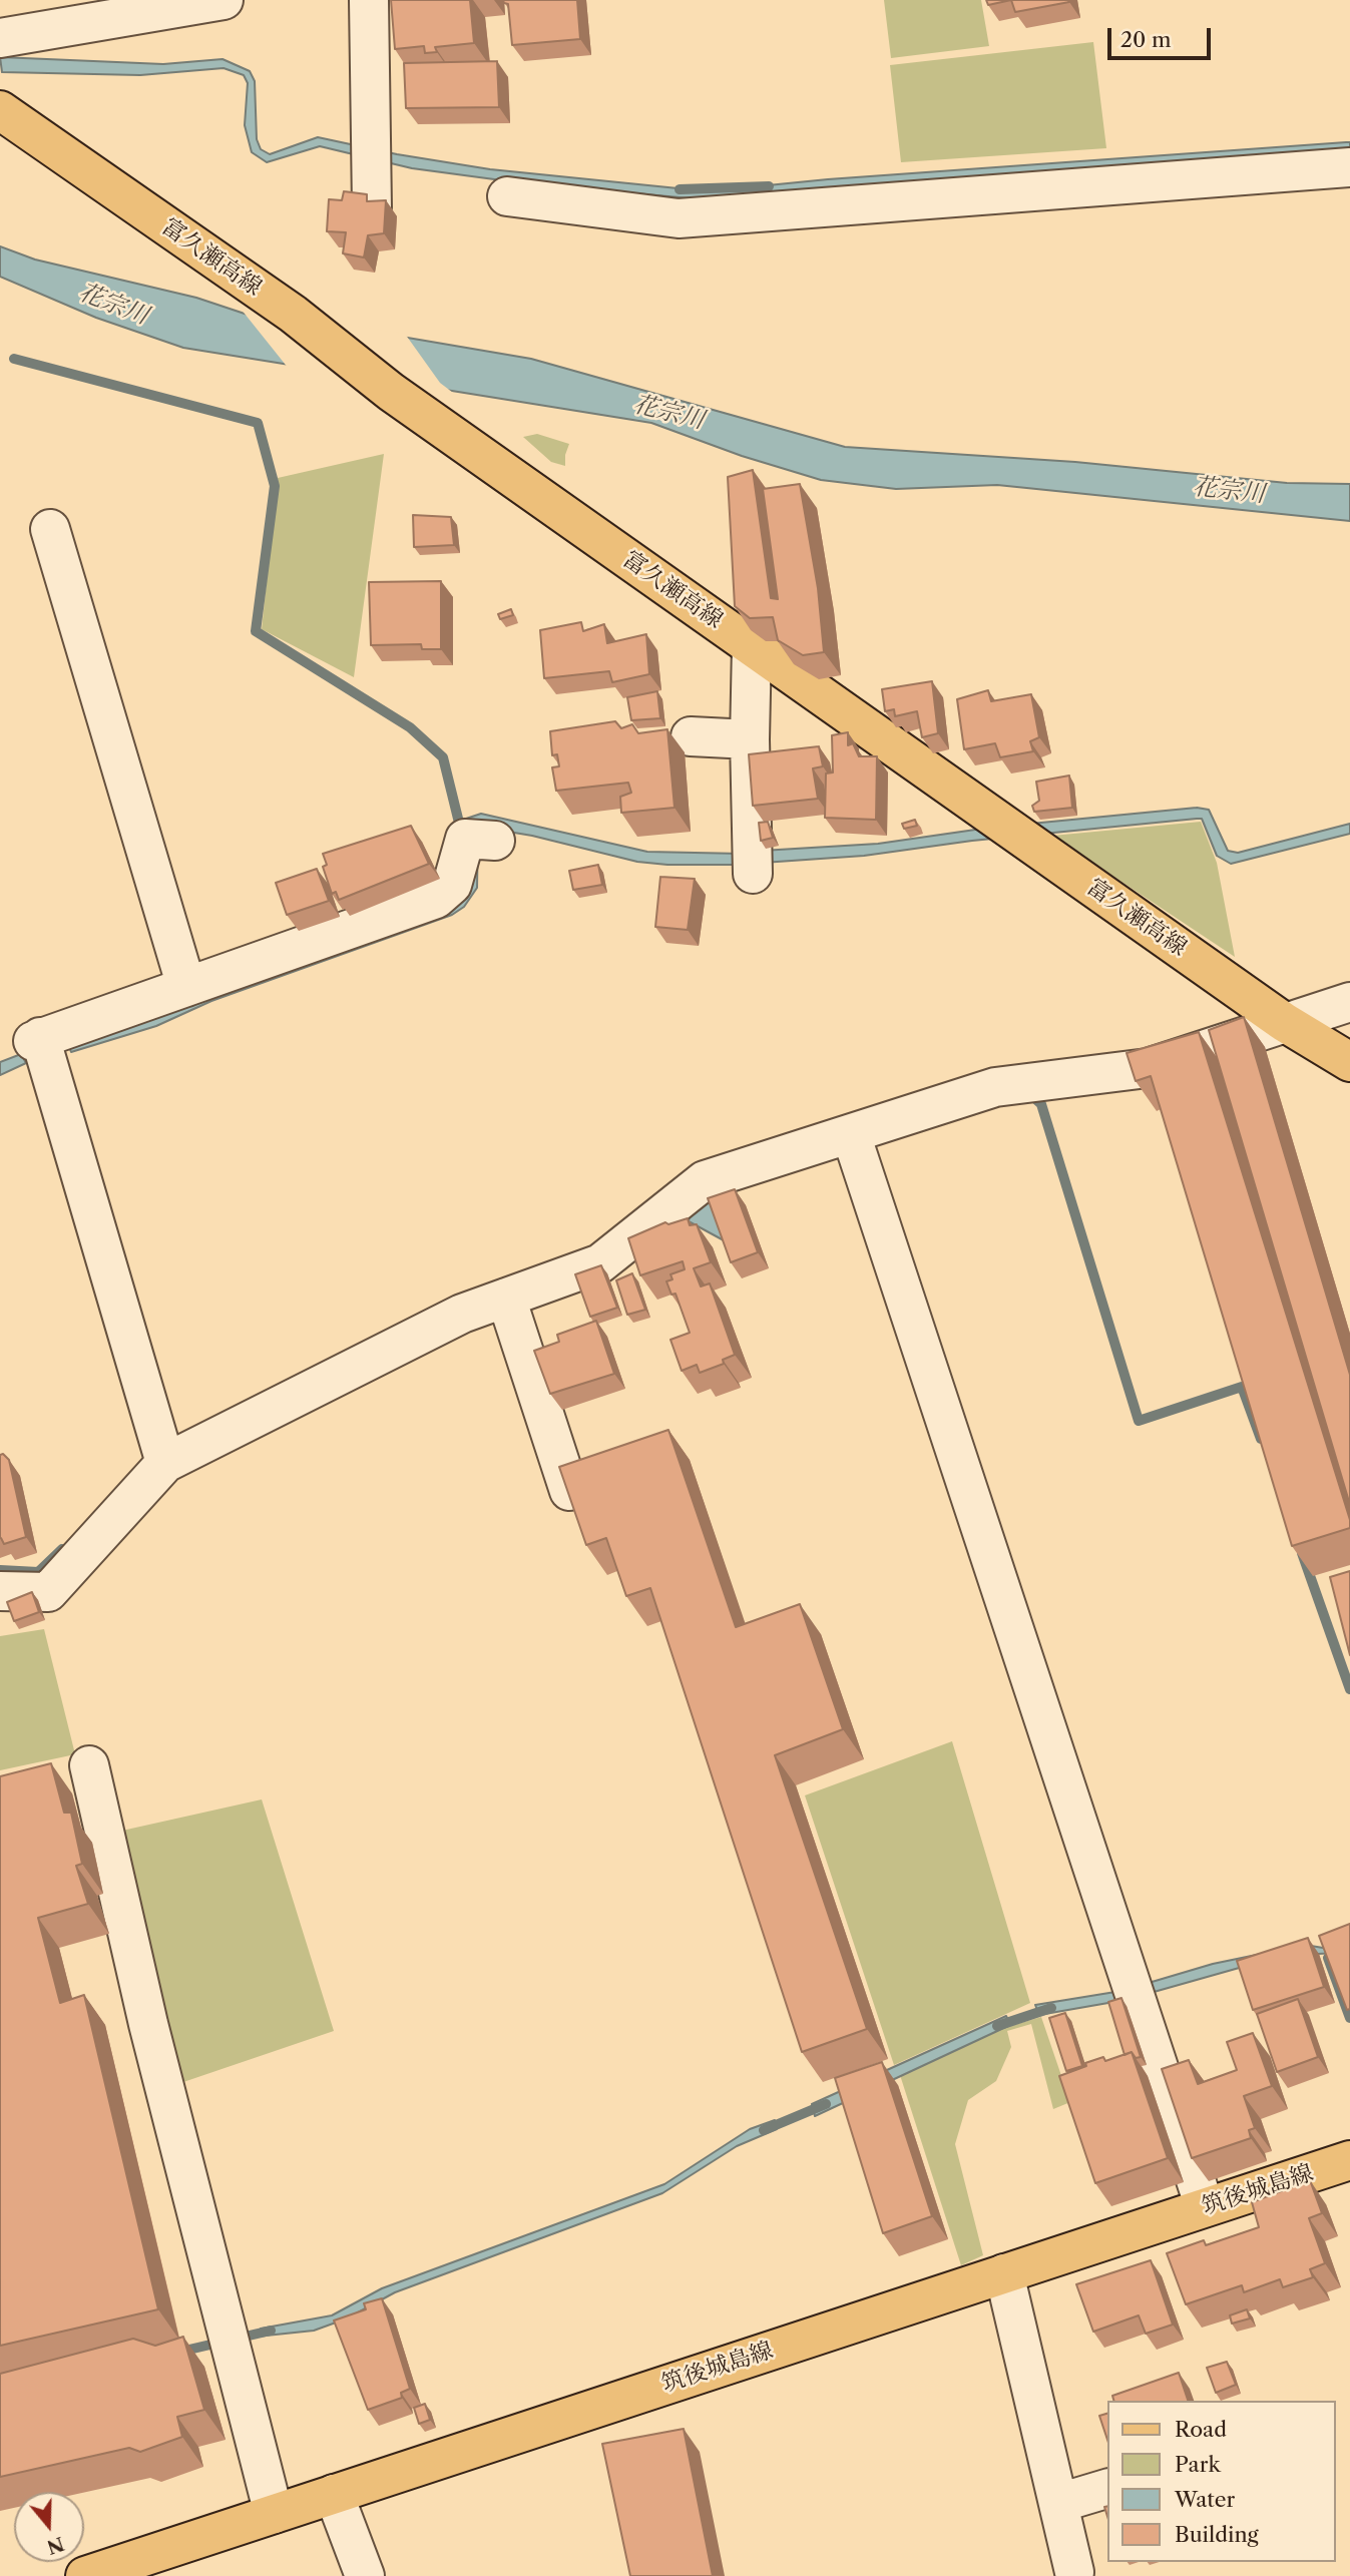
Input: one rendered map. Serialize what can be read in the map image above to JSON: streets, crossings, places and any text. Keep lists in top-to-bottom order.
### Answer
{
  "streets": {
    "main road": ["富久瀬高線", "筑後城島線"]
  },
  "water": ["花宗川"],
  "legend": [
    "Road",
    "Park",
    "Water",
    "Building"
  ],
  "scale_bar": "20 m",
  "north": "bottom"
}
